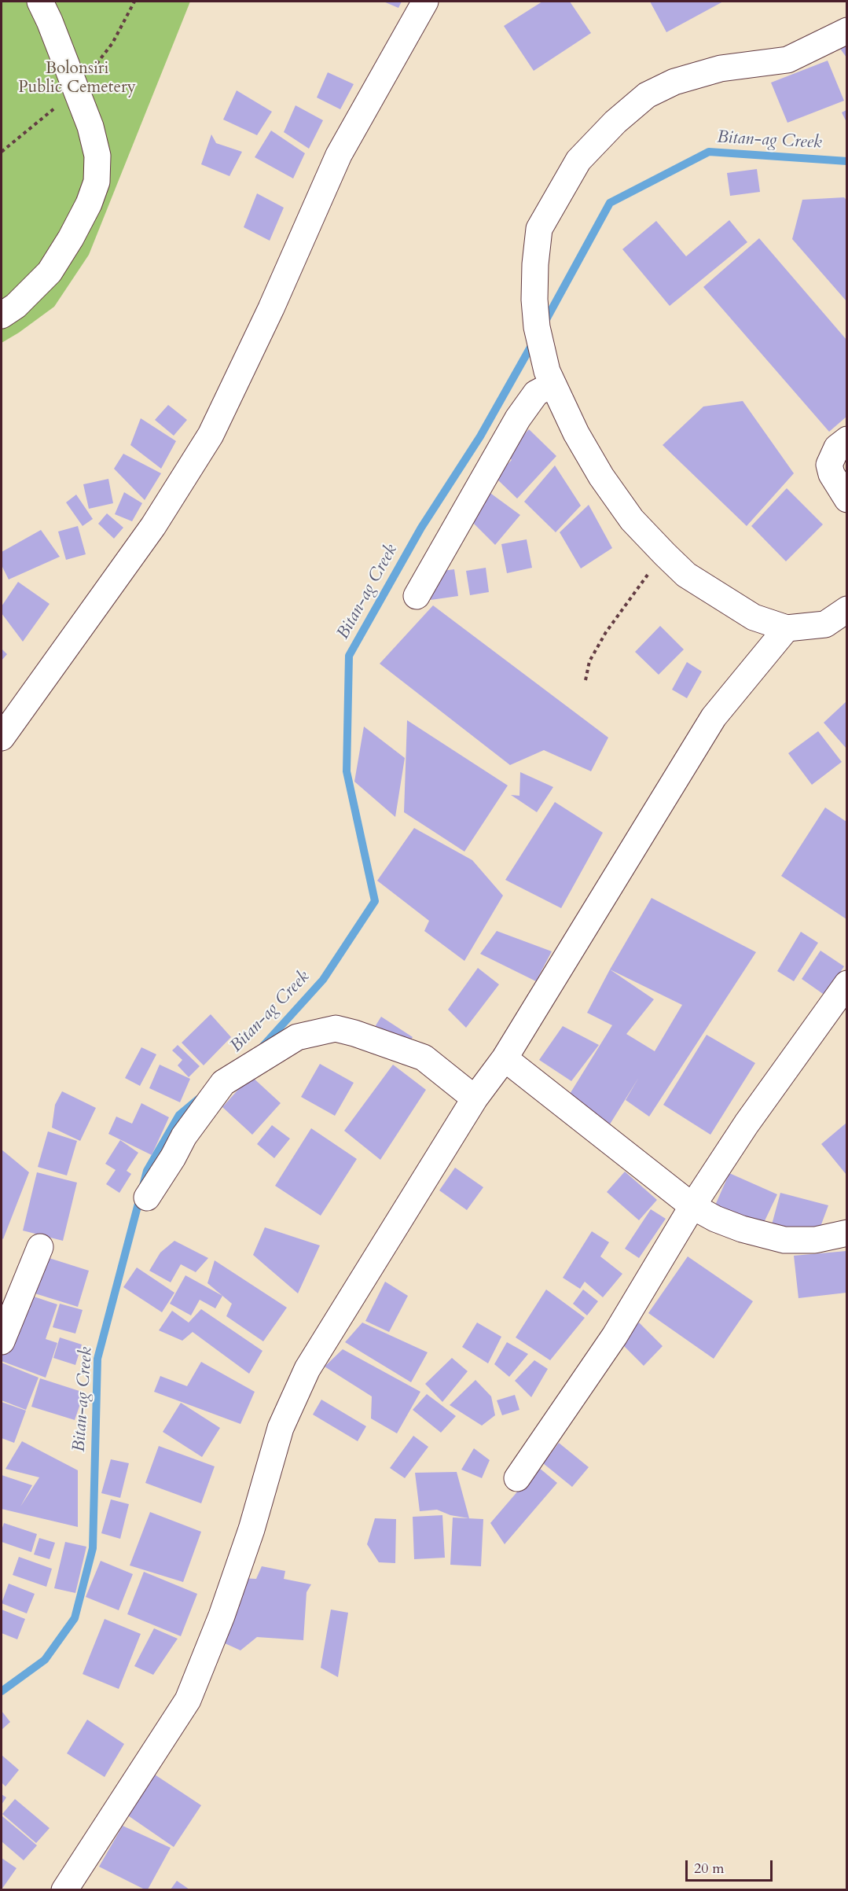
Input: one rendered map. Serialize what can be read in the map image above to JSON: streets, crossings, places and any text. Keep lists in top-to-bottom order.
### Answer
{
  "water": ["Bitan-ag Creek"],
  "parks": ["Bolonsiri Public Cemetery"],
  "scale_bar": "20 m"
}
